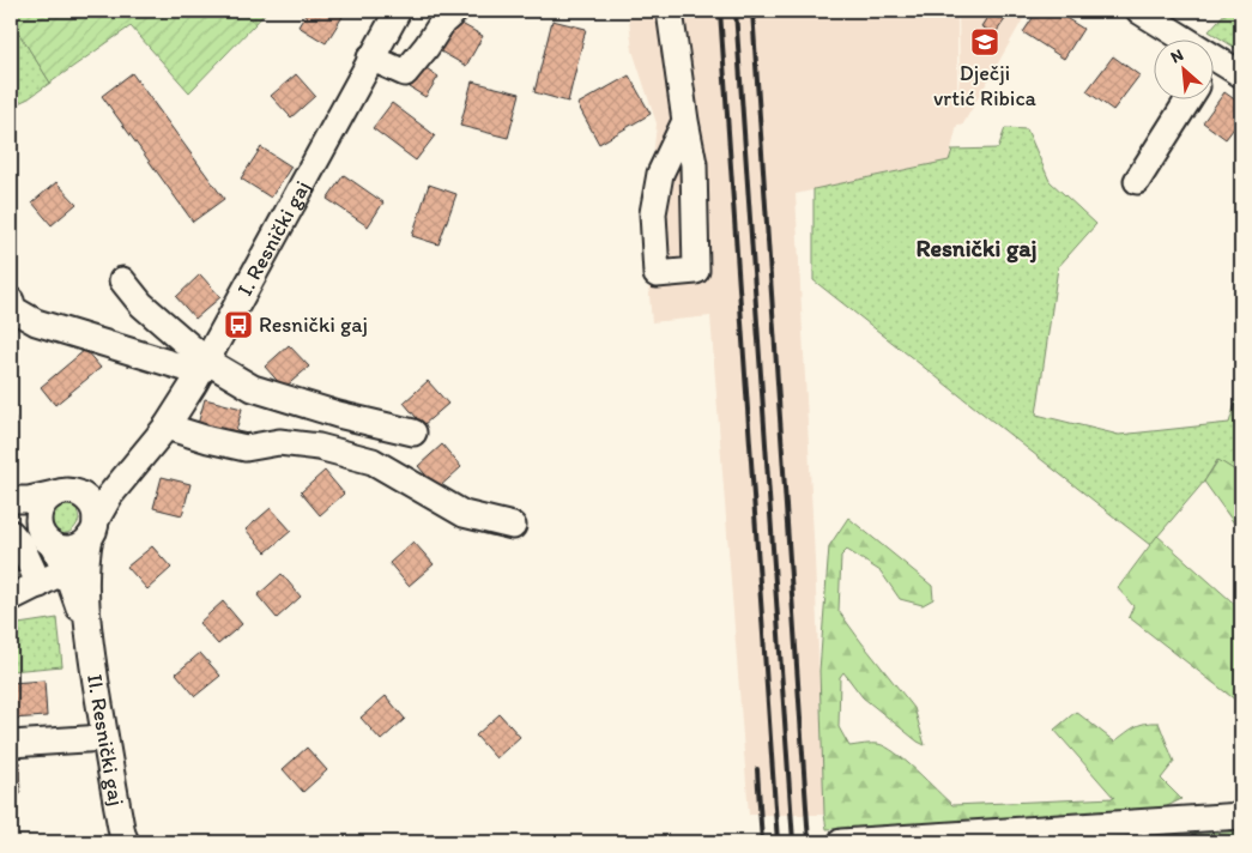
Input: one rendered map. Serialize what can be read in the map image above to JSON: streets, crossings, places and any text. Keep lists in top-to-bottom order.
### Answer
{
  "streets": {
    "street": ["I. Resnički gaj", "II. Resnički gaj"]
  },
  "crossings": [
    ["I. Resnički gaj", "II. Resnički gaj"]
  ],
  "districts": ["Resnički gaj"],
  "places": {
    "school or university": ["Dječji vrtić Ribica"],
    "bus stop": ["Resnički gaj"]
  },
  "north": "top left"
}
